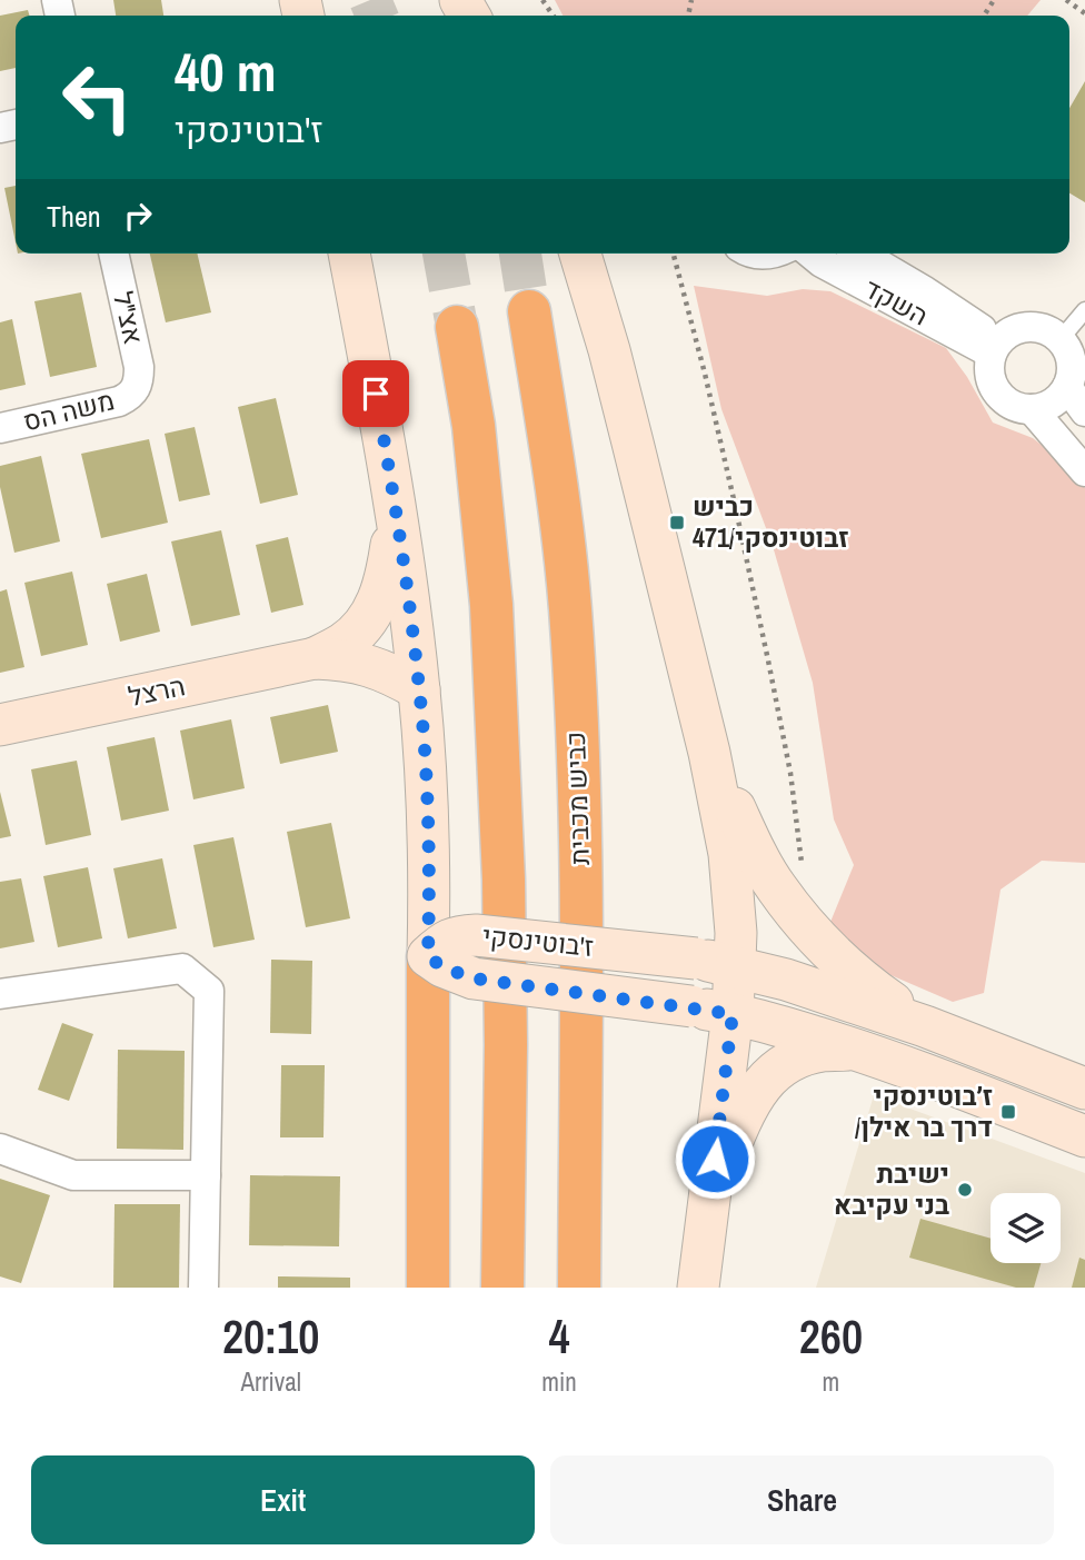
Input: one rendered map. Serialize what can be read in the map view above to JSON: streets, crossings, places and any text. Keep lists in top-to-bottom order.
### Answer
{
  "streets": {
    "highway": ["כביש מכבית"],
    "main road": ["הרצל", "ז'בוטינסקי"],
    "street": ["השקד", "אצ\"ל", "משה הס"]
  },
  "crossings": [
    ["אצ\"ל", "משה הס"]
  ],
  "places": {
    "transit": ["כביש 471/זבוטינסקי", "ז׳בוטינסקי /דרך בר אילן"],
    "other": ["ישיבת בני עקיבא"]
  },
  "page": {
    "turn": ["40 m", "ז'בוטינסקי"],
    "then": "Then",
    "eta": [
      "20:10",
      "Arrival",
      "4",
      "min",
      "260",
      "m"
    ],
    "buttons": ["Exit", "Share"]
  }
}
